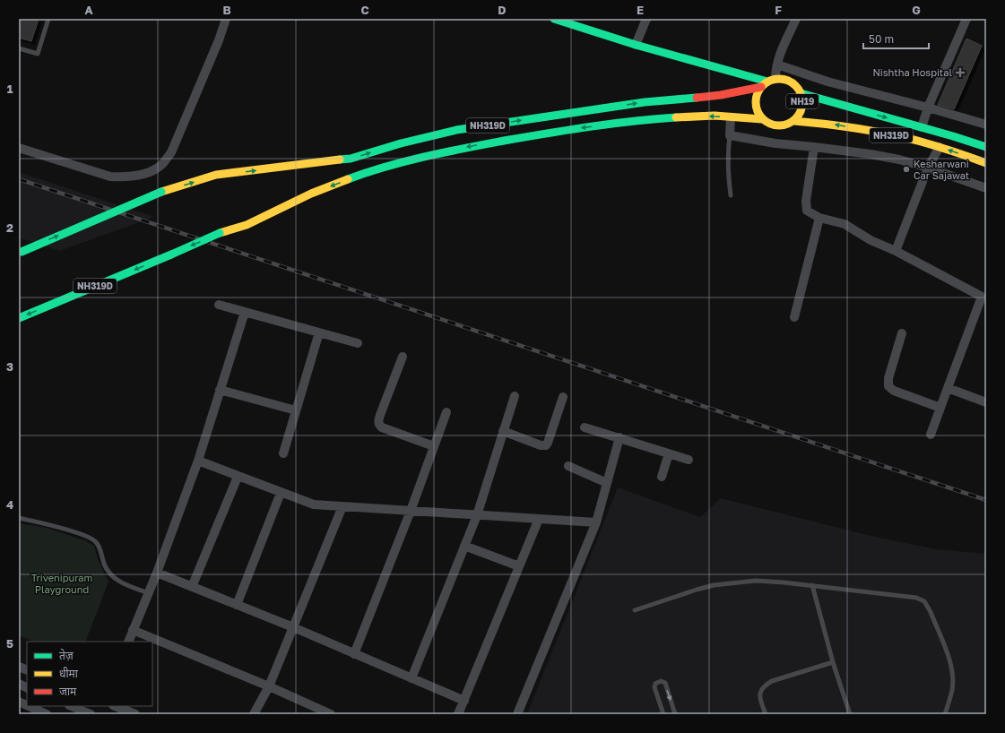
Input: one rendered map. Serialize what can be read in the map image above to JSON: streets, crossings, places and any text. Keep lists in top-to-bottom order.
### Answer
{
  "streets": {
    "main road": ["NH19", "NH319D"]
  },
  "crossings": [
    ["NH19", "NH319D"]
  ],
  "parks": ["Trivenipuram Playground"],
  "places": {
    "health": ["Nishtha Hospital"],
    "other": ["Kesharwani Car Sajawat"]
  },
  "legend": ["तेज़", "धीमा", "जाम"],
  "scale_bar": "50 m",
  "grid": {
    "columns": [
      "A",
      "B",
      "C",
      "D",
      "E",
      "F",
      "G"
    ],
    "rows": [
      "1",
      "2",
      "3",
      "4",
      "5"
    ]
  }
}
